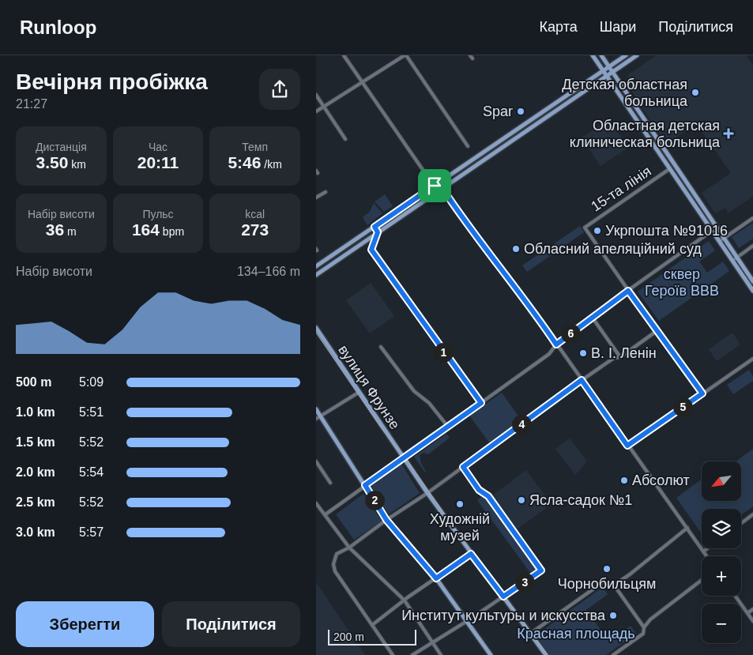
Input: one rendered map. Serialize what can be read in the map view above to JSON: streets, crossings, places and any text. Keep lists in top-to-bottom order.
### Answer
{
  "streets": {
    "main road": ["вулиця Фрунзе"],
    "street": ["15-та лінія"]
  },
  "parks": ["сквер Героїв ВВВ", "Красная площадь"],
  "places": {
    "other": [
      "Детская областная больница",
      "Spar",
      "Укрпошта №91016",
      "Обласний апеляційний суд",
      "В. І. Ленін",
      "Абсолют",
      "Ясла-садок №1",
      "Художній музей",
      "Чорнобильцям",
      "Институт культуры и искусства"
    ],
    "health": ["Областная детская клиническая больница"]
  },
  "scale_bar": "200 m",
  "north": "bottom left",
  "page": {
    "header": "Runloop",
    "nav": ["Карта", "Шари", "Поділитися"],
    "heading": ["Вечірня пробіжка", "21:27"],
    "stats": [
      ["Дистанція", "3.50 km"],
      ["Час", "20:11"],
      ["Темп", "5:46 /km"],
      ["Набір висоти", "36 m"],
      ["Пульс", "164 bpm"],
      ["kcal", "273"]
    ],
    "chart": ["Набір висоти", "134–166 m"],
    "pins": [
      "6",
      "1",
      "5",
      "4",
      "2",
      "3"
    ],
    "list": [
      {
        "name": "500 m",
        "note": "5:09"
      },
      {
        "name": "1.0 km",
        "note": "5:51"
      },
      {
        "name": "1.5 km",
        "note": "5:52"
      },
      {
        "name": "2.0 km",
        "note": "5:54"
      },
      {
        "name": "2.5 km",
        "note": "5:52"
      },
      {
        "name": "3.0 km",
        "note": "5:57"
      }
    ],
    "map_buttons": ["+", "−"],
    "buttons": ["Зберегти", "Поділитися"],
    "scale": "200 m"
  }
}
